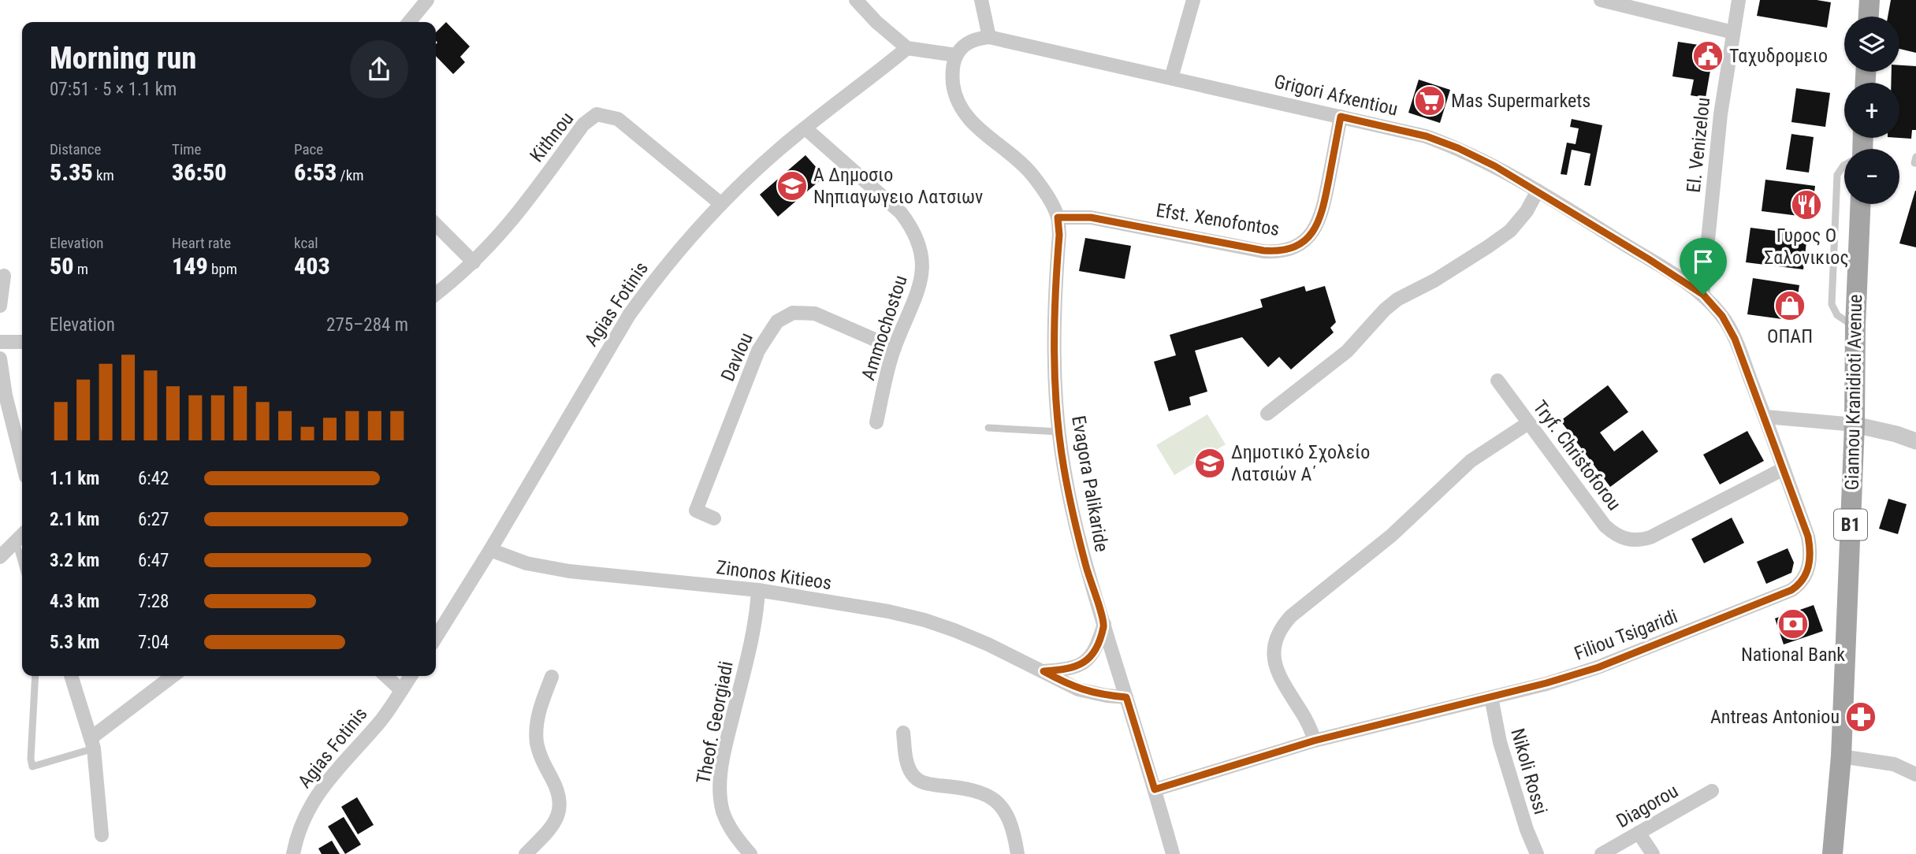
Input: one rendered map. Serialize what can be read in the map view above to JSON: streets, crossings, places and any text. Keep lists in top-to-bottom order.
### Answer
{
  "streets": {
    "main road": ["Giannou Kranidioti Avenue", "B1"],
    "street": [
      "Grigori Afxentiou",
      "Kithnou",
      "El. Venizelou",
      "Efst. Xenofontos",
      "Agias Fotinis",
      "Ammochostou",
      "Davlou",
      "Tryf. Christoforou",
      "Evagora Palikaride",
      "Zinonos Kitieos",
      "Filiou Tsigaridi",
      "Theof. Georgiadi",
      "Nikoli Rossi",
      "Diagorou"
    ]
  },
  "crossings": [
    ["Grigori Afxentiou", "El. Venizelou"],
    ["Grigori Afxentiou", "Efst. Xenofontos"],
    ["Grigori Afxentiou", "Filiou Tsigaridi"],
    ["Kithnou", "Agias Fotinis"],
    ["El. Venizelou", "Filiou Tsigaridi"],
    ["Efst. Xenofontos", "Evagora Palikaride"],
    ["Agias Fotinis", "Ammochostou"],
    ["Agias Fotinis", "Zinonos Kitieos"],
    ["Ammochostou", "Davlou"],
    ["Tryf. Christoforou", "Filiou Tsigaridi"],
    ["Evagora Palikaride", "Zinonos Kitieos"],
    ["Evagora Palikaride", "Filiou Tsigaridi"],
    ["Zinonos Kitieos", "Theof. Georgiadi"],
    ["Filiou Tsigaridi", "Nikoli Rossi"]
  ],
  "places": {
    "public building": ["Ταχυδρομειο"],
    "supermarket": ["Mas Supermarkets"],
    "school or university": ["Α Δημοσιο Νηπιαγωγειο Λατσιων", "Δημοτικό Σχολείο Λατσιών Α΄"],
    "restaurant": ["Γυρος Ο Σαλονικιος"],
    "shop": ["ΟΠΑΠ"],
    "bank": ["National Bank"],
    "pharmacy": ["Antreas Antoniou"]
  },
  "page": {
    "map_buttons": ["+", "−"],
    "heading": ["Morning run", "07:51 · 5 × 1.1 km"],
    "stats": [
      ["Distance", "5.35 km"],
      ["Time", "36:50"],
      ["Pace", "6:53 /km"],
      ["Elevation", "50 m"],
      ["Heart rate", "149 bpm"],
      ["kcal", "403"]
    ],
    "chart": ["Elevation", "275–284 m"],
    "list": [
      {
        "name": "1.1 km",
        "note": "6:42"
      },
      {
        "name": "2.1 km",
        "note": "6:27"
      },
      {
        "name": "3.2 km",
        "note": "6:47"
      },
      {
        "name": "4.3 km",
        "note": "7:28"
      },
      {
        "name": "5.3 km",
        "note": "7:04"
      }
    ]
  }
}
